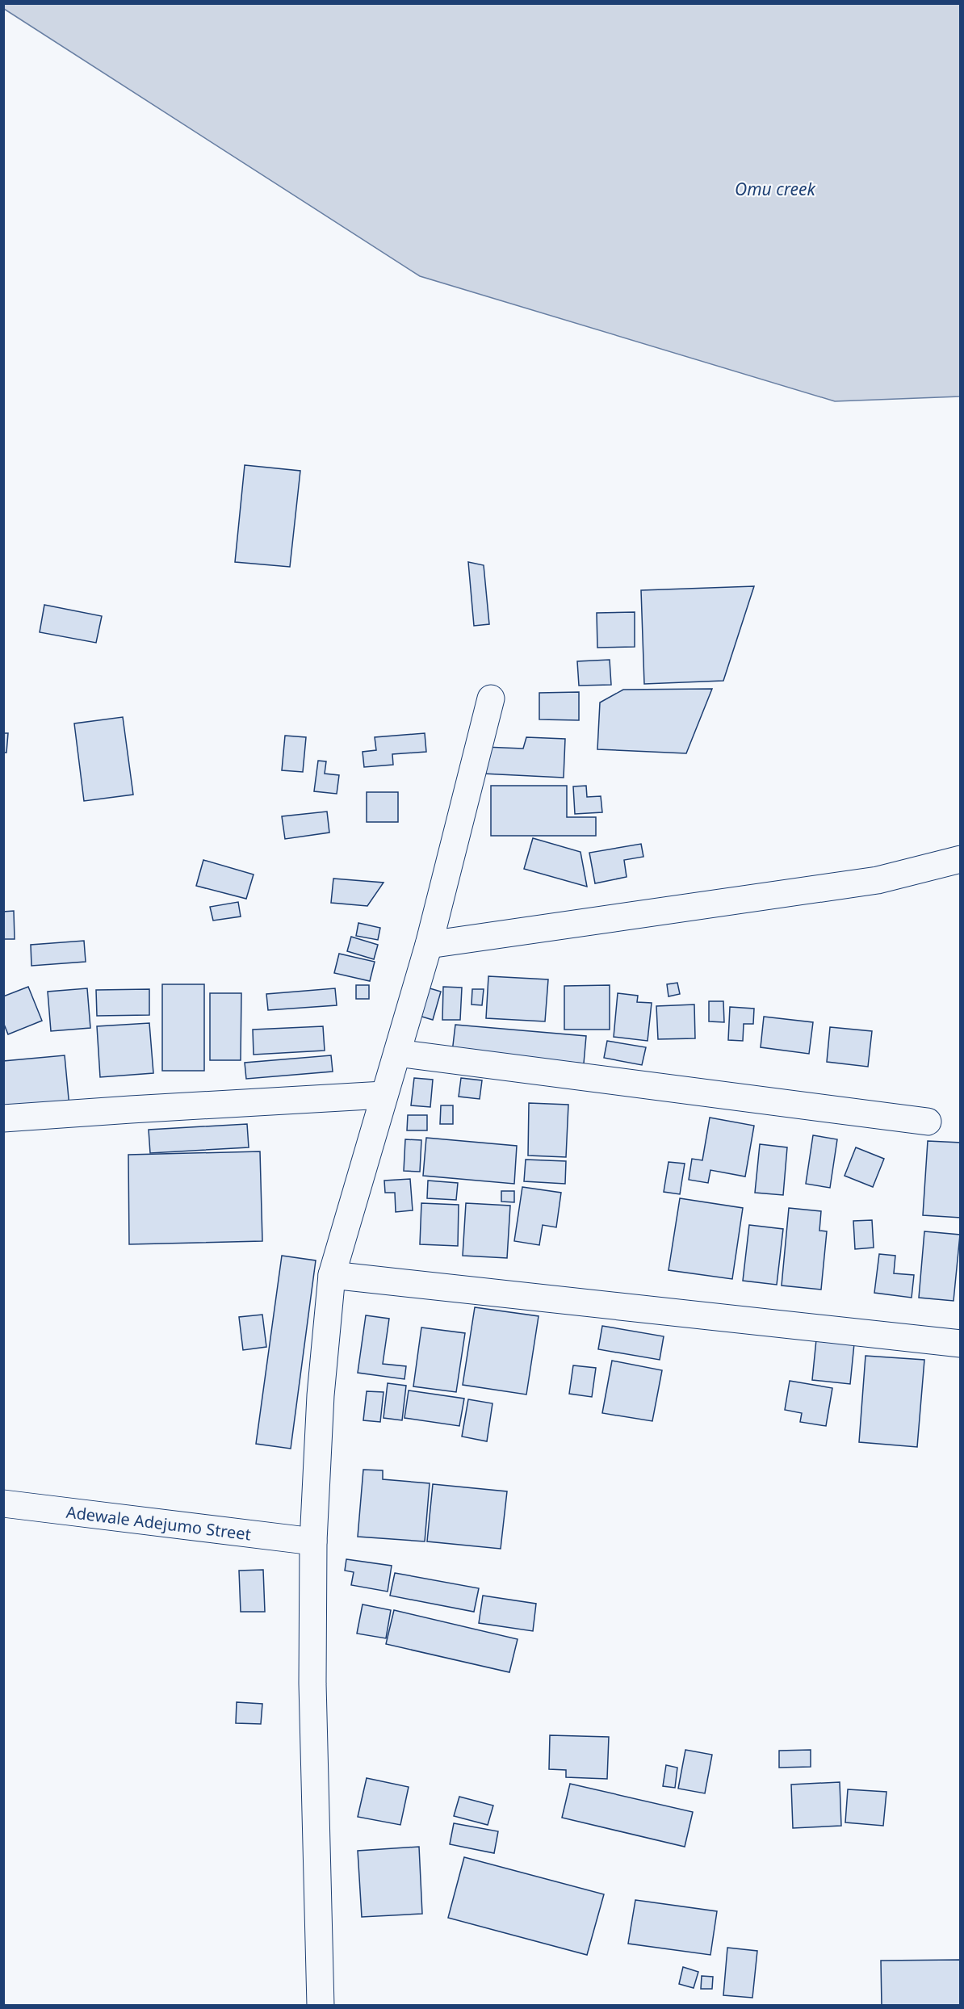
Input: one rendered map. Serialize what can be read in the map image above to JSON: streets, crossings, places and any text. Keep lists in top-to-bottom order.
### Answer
{
  "streets": {
    "street": ["Adewale Adejumo Street"]
  },
  "water": ["Omu creek"]
}
